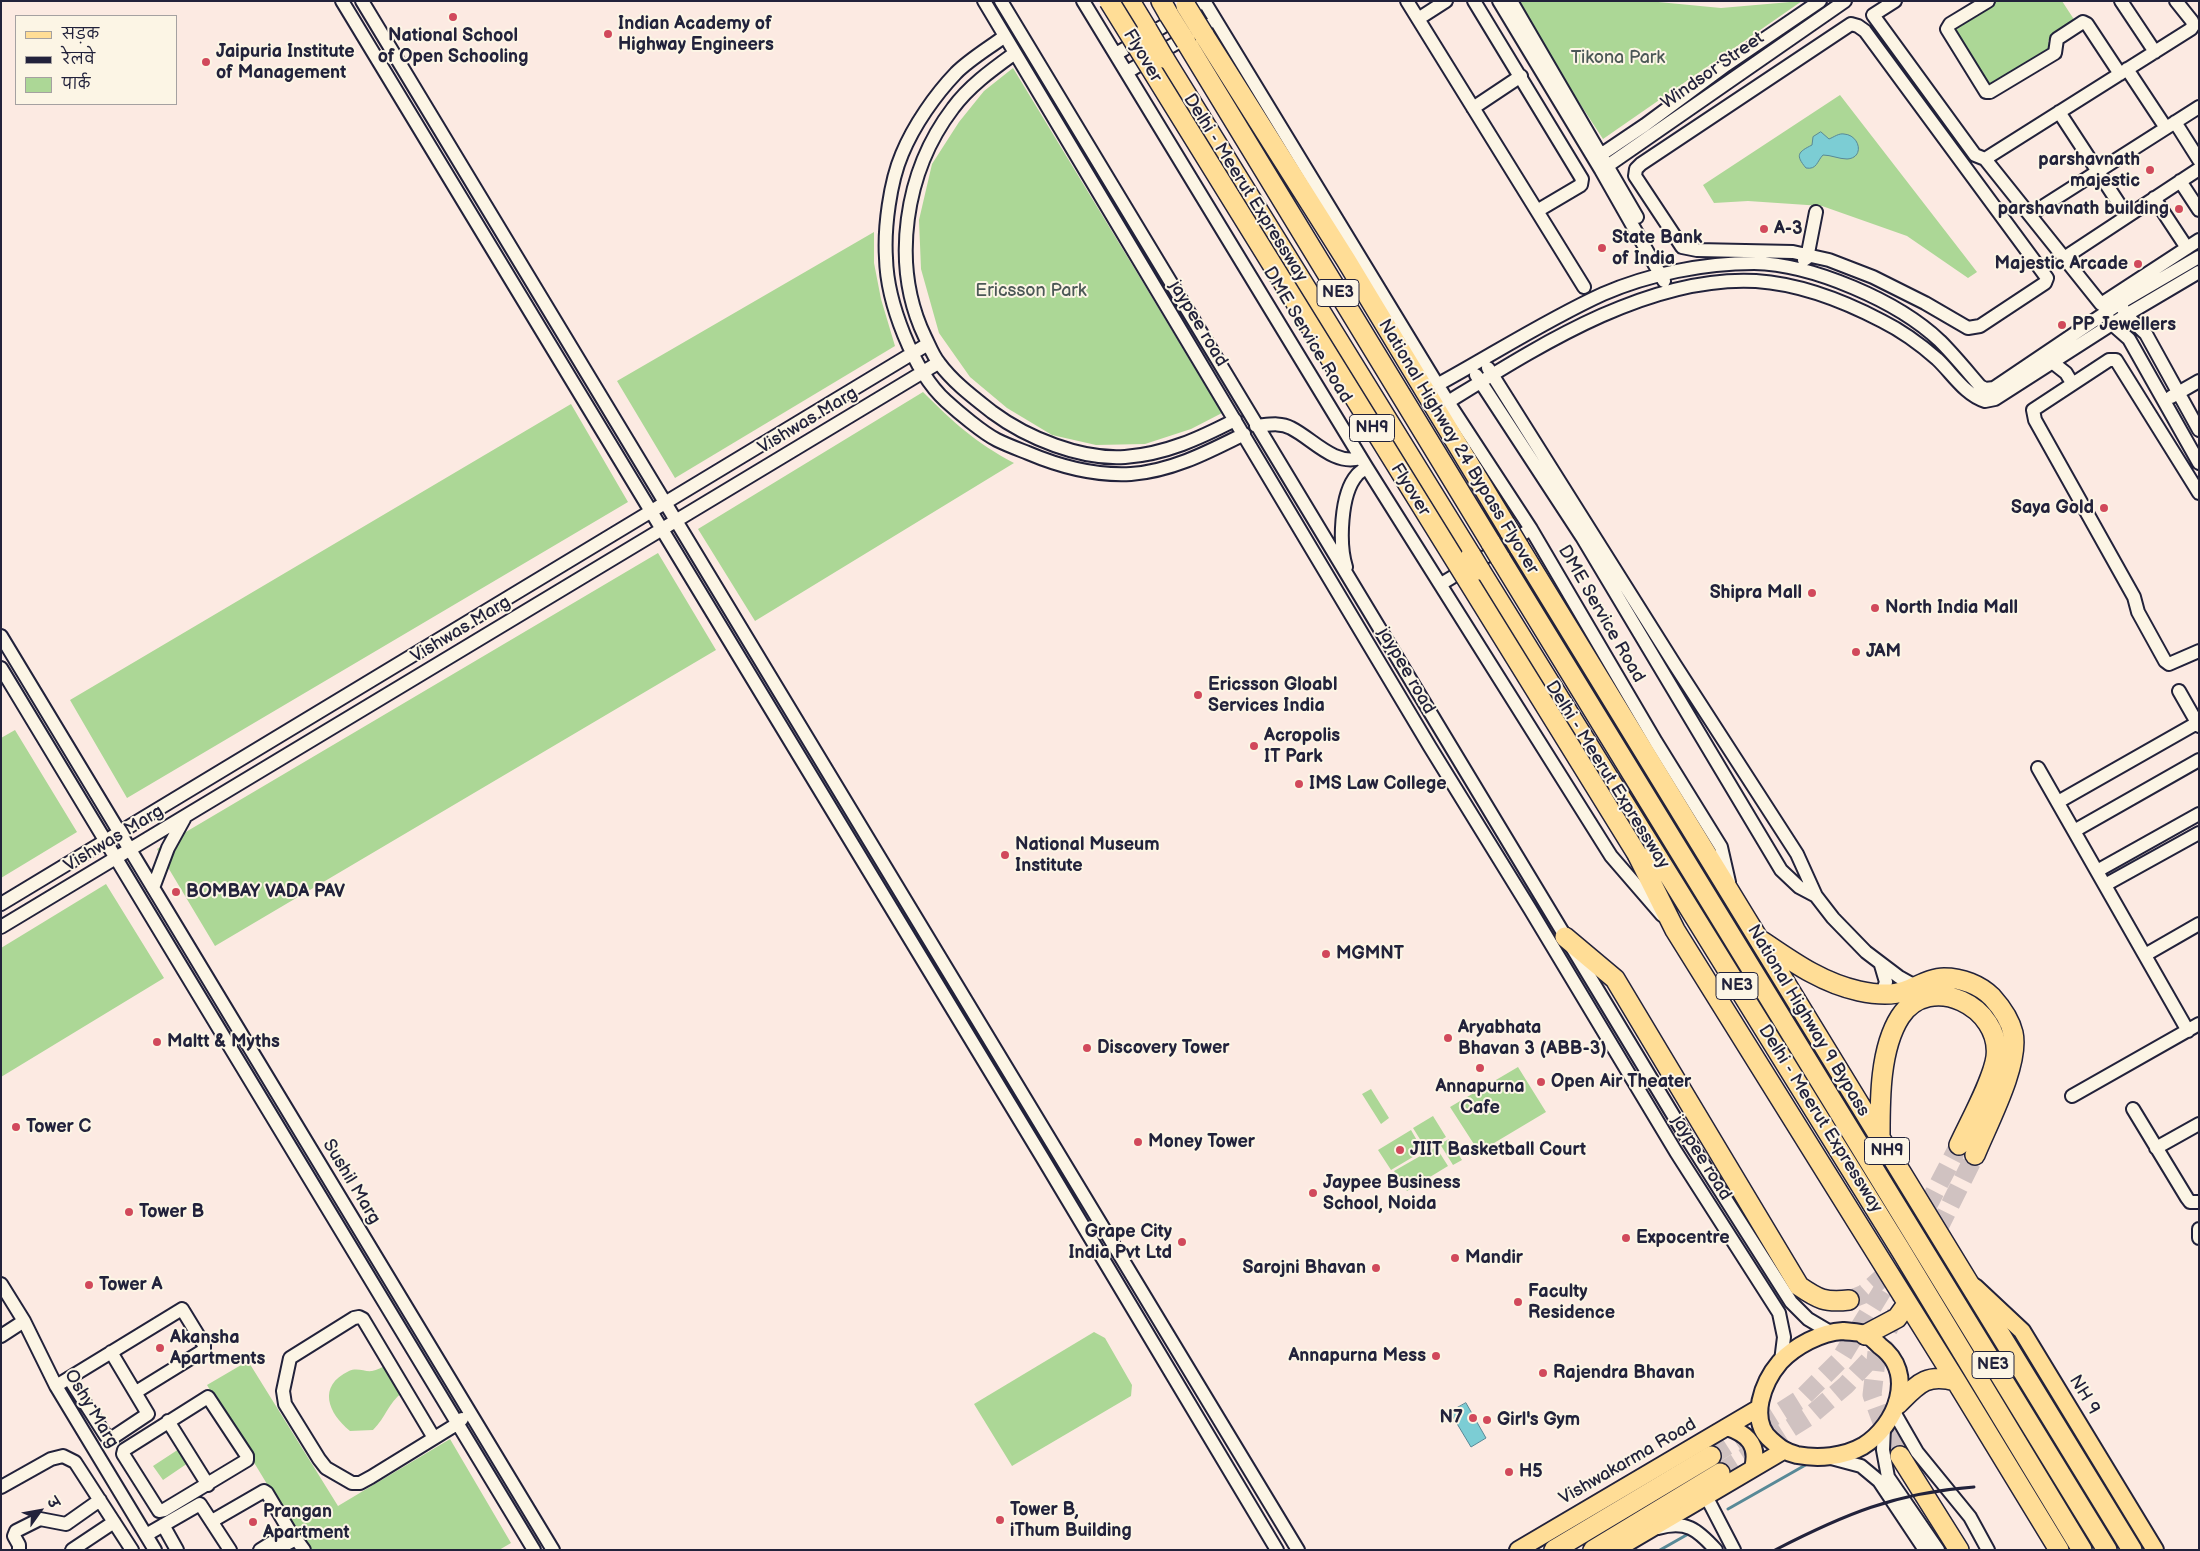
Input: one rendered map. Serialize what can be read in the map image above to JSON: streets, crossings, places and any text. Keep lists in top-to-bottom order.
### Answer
{
  "streets": {
    "highway": [
      "Flyover",
      "Delhi - Meerut Expressway",
      "NE3",
      "NH9",
      "National Highway 24 Bypass Flyover",
      "National Highway 9 Bypass"
    ],
    "main road": ["NH 9", "Vishwakarma Road"],
    "street": [
      "Windsor Street",
      "jaypee road",
      "DME Service Road",
      "Vishwas Marg",
      "Sushil Marg",
      "Oshy Marg"
    ]
  },
  "crossings": [
    ["Flyover", "DME Service Road"],
    ["jaypee road", "Vishwakarma Road"],
    ["DME Service Road", "National Highway 24 Bypass Flyover"],
    ["DME Service Road", "National Highway 9 Bypass"],
    ["Vishwas Marg", "Sushil Marg"],
    ["NH9", "National Highway 9 Bypass"],
    ["NH9", "NH 9"],
    ["National Highway 24 Bypass Flyover", "National Highway 9 Bypass"],
    ["National Highway 9 Bypass", "NH 9"]
  ],
  "parks": ["Tikona Park", "Ericsson Park"],
  "places": [
    "National School of Open Schooling",
    "Indian Academy of Highway Engineers",
    "Jaipuria Institute of Management",
    "parshavnath majestic",
    "parshavnath building",
    "A-3",
    "State Bank of India",
    "Majestic Arcade",
    "PP Jewellers",
    "Saya Gold",
    "Shipra Mall",
    "North India Mall",
    "JAM",
    "Ericsson Gloabl Services India",
    "Acropolis IT Park",
    "IMS Law College",
    "National Museum Institute",
    "BOMBAY VADA PAV",
    "MGMNT",
    "Aryabhata Bhavan 3 (ABB-3)",
    "Maltt & Myths",
    "Discovery Tower",
    "Annapurna Cafe",
    "Open Air Theater",
    "Tower C",
    "Money Tower",
    "JIIT Basketball Court",
    "Jaypee Business School, Noida",
    "Tower B",
    "Expocentre",
    "Grape City India Pvt Ltd",
    "Mandir",
    "Sarojni Bhavan",
    "Tower A",
    "Faculty Residence",
    "Akansha Apartments",
    "Annapurna Mess",
    "Rajendra Bhavan",
    "N7",
    "Girl's Gym",
    "H5",
    "Tower B, iThum Building",
    "Prangan Apartment"
  ],
  "legend": ["सड़क", "रेलवे", "पार्क"],
  "north": "top right"
}
